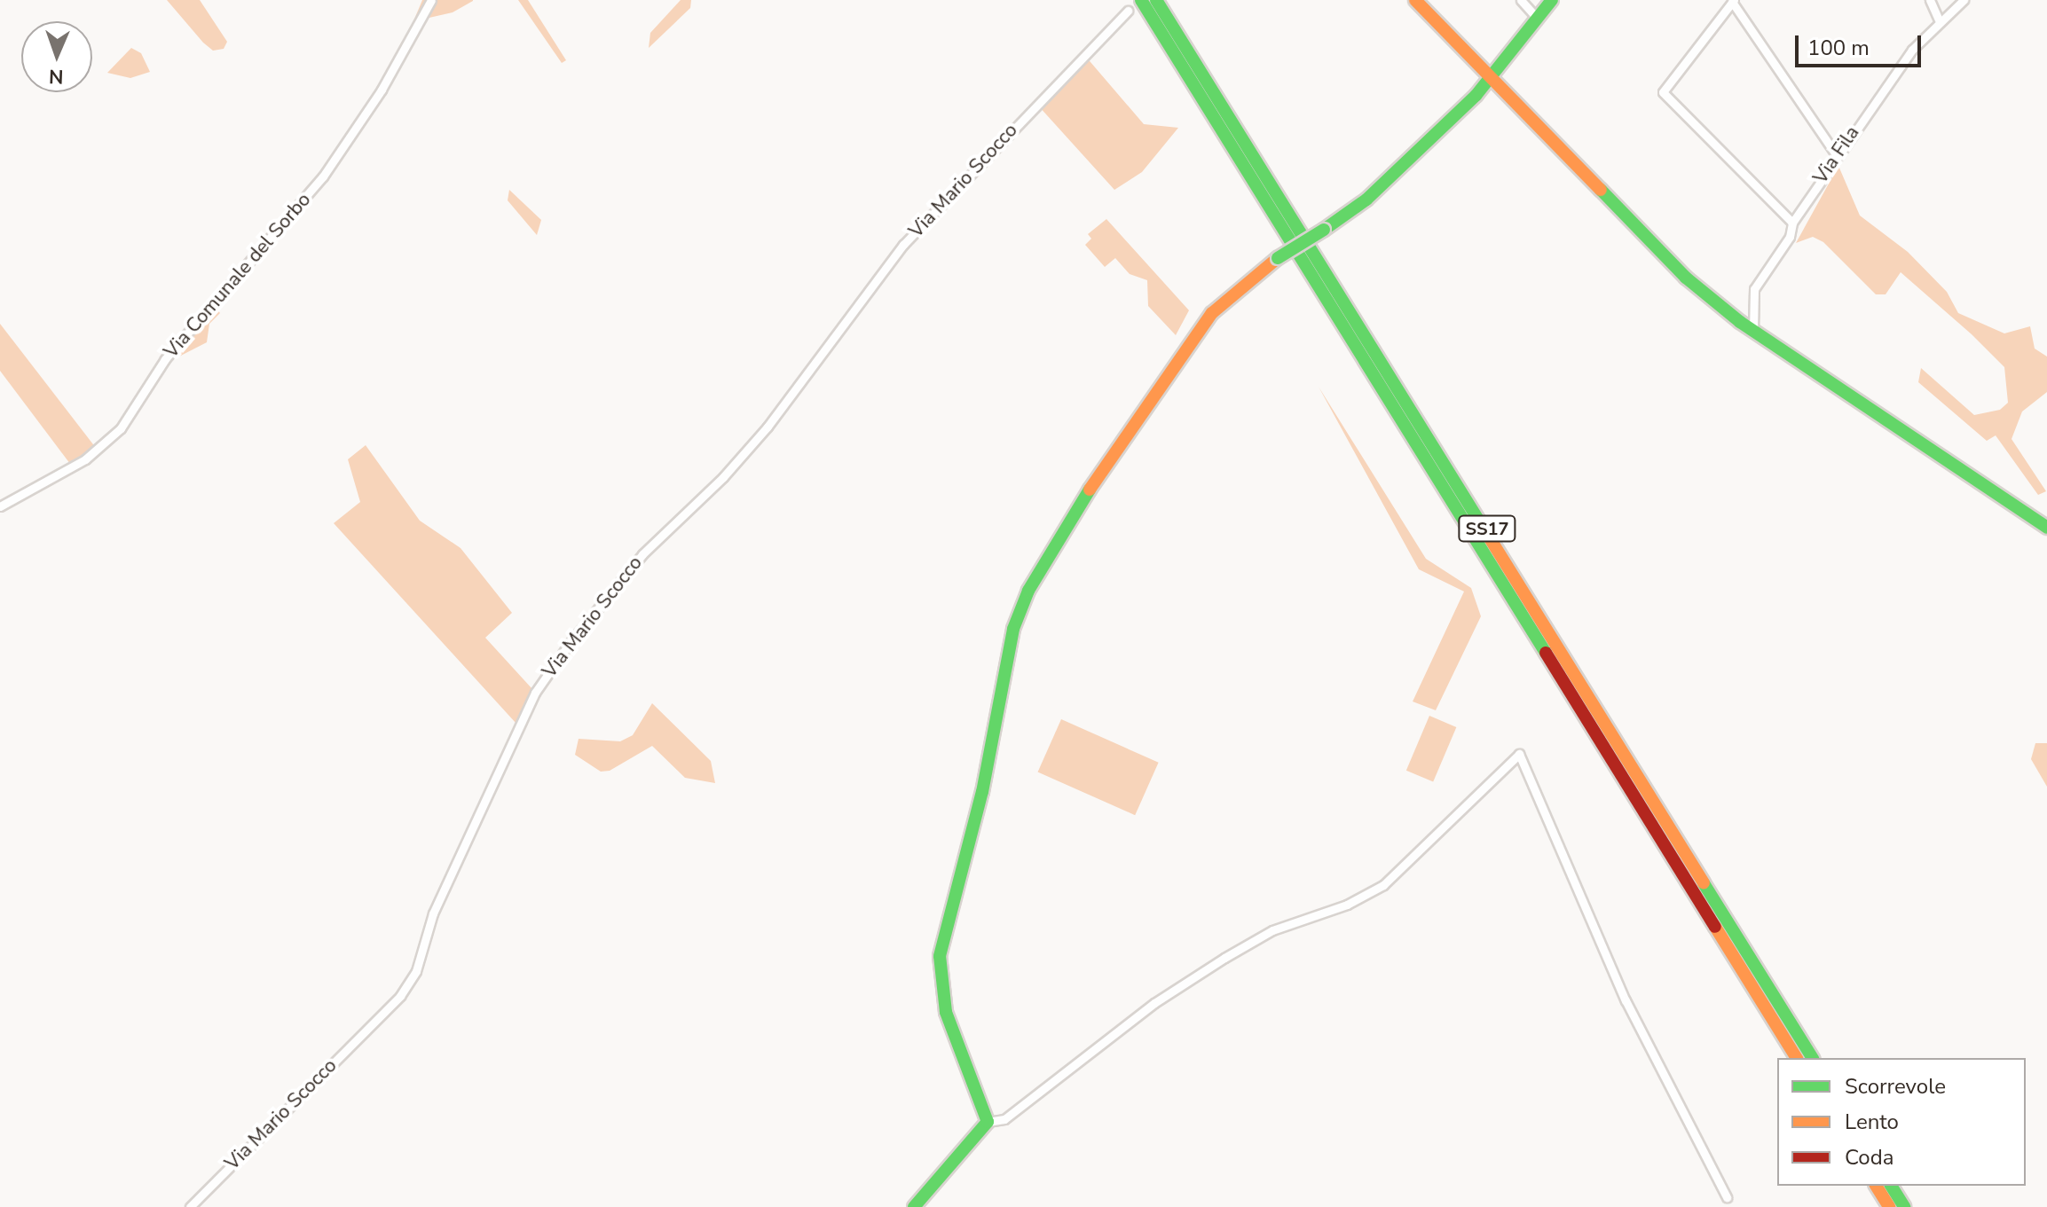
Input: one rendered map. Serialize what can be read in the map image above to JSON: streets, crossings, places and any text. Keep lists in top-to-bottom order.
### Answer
{
  "streets": {
    "main road": ["SS17"],
    "street": ["Via Fila", "Via Mario Scocco", "Via Comunale del Sorbo"]
  },
  "legend": ["Scorrevole", "Lento", "Coda"],
  "scale_bar": "100 m",
  "north": "bottom"
}
